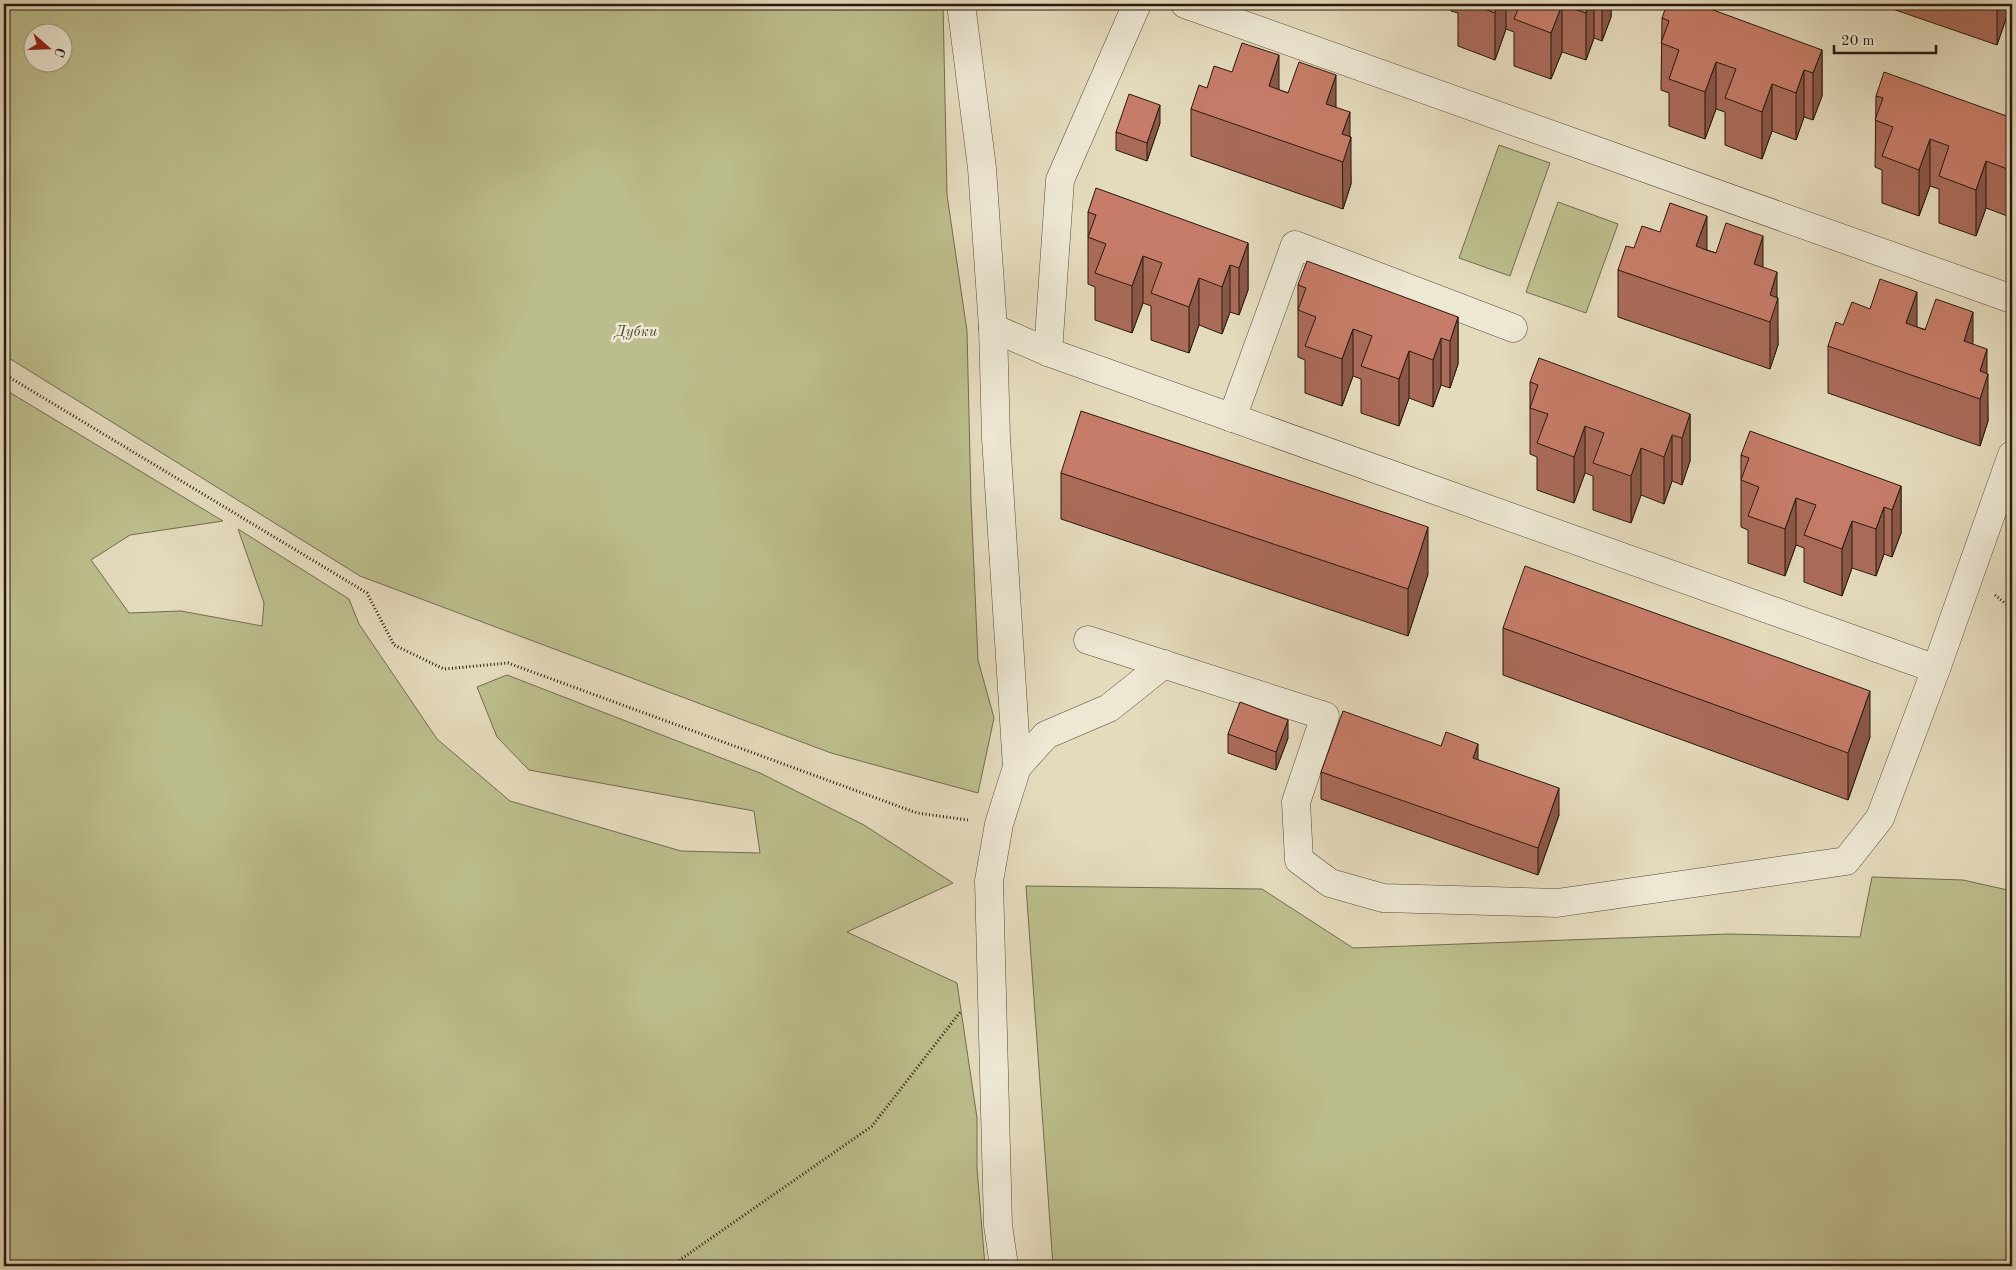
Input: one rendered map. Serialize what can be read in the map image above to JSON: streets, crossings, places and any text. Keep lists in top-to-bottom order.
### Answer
{
  "parks": ["Дубки"],
  "scale_bar": "20 m",
  "north": "right"
}
